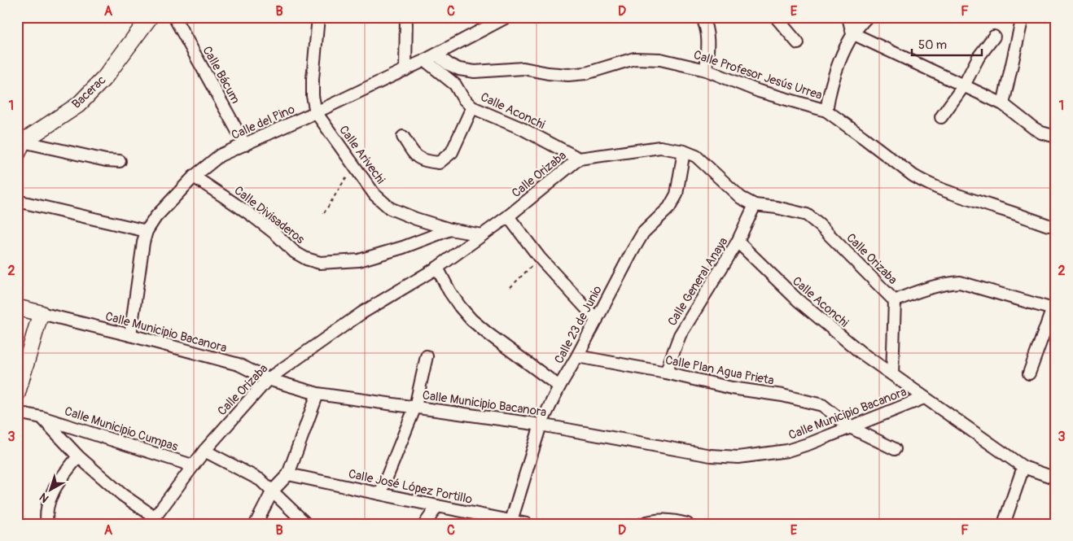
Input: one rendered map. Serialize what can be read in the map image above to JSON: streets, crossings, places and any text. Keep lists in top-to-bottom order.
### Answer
{
  "streets": {
    "street": [
      "Calle Bácum",
      "Calle Profesor Jesús Urrea",
      "Bacerac",
      "Calle Aconchi",
      "Calle del Pino",
      "Calle Arivechi",
      "Calle Orizaba",
      "Calle Divisaderos",
      "Calle General Anaya",
      "Calle 23 de Junio",
      "Calle Municipio Bacanora",
      "Calle Plan Agua Prieta",
      "Calle Municipio Cumpas",
      "Calle José López Portillo"
    ]
  },
  "crossings": [
    ["Calle Bácum", "Calle del Pino"],
    ["Calle Profesor Jesús Urrea", "Calle del Pino"],
    ["Calle Aconchi", "Calle del Pino"],
    ["Calle Aconchi", "Calle Orizaba"],
    ["Calle Aconchi", "Calle General Anaya"],
    ["Calle del Pino", "Calle Arivechi"],
    ["Calle del Pino", "Calle Divisaderos"],
    ["Calle del Pino", "Calle Municipio Bacanora"],
    ["Calle Arivechi", "Calle Orizaba"],
    ["Calle Arivechi", "Calle Divisaderos"],
    ["Calle Orizaba", "Calle General Anaya"],
    ["Calle Orizaba", "Calle 23 de Junio"],
    ["Calle Orizaba", "Calle Municipio Bacanora"],
    ["Calle Orizaba", "Calle Municipio Cumpas"],
    ["Calle General Anaya", "Calle Plan Agua Prieta"],
    ["Calle 23 de Junio", "Calle Municipio Bacanora"],
    ["Calle 23 de Junio", "Calle Plan Agua Prieta"],
    ["Calle 23 de Junio", "Calle José López Portillo"],
    ["Calle Municipio Bacanora", "Calle Plan Agua Prieta"]
  ],
  "scale_bar": "50 m",
  "north": "bottom left",
  "grid": {
    "columns": [
      "A",
      "B",
      "C",
      "D",
      "E",
      "F"
    ],
    "rows": ["1", "2", "3"]
  }
}
